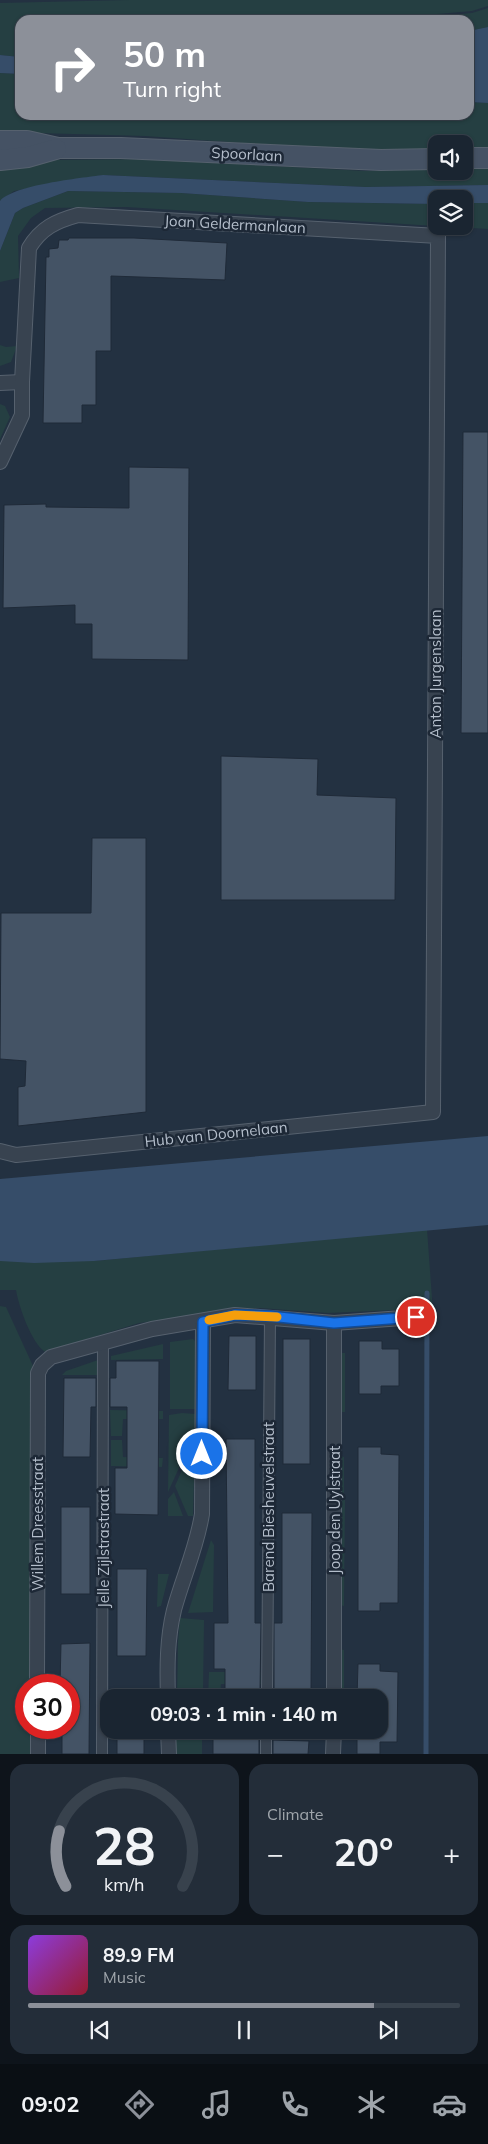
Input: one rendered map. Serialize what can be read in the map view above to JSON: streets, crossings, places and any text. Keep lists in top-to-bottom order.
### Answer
{
  "streets": {
    "main road": ["Spoorlaan"],
    "street": [
      "Joan Geldermanlaan",
      "Anton Jurgenslaan",
      "Hub van Doornelaan",
      "Barend Biesheuvelstraat",
      "Joop den Uylstraat",
      "Willem Dreesstraat",
      "Jelle Zijlstrastraat"
    ]
  },
  "crossings": [
    ["Joan Geldermanlaan", "Anton Jurgenslaan"],
    ["Anton Jurgenslaan", "Hub van Doornelaan"],
    ["Willem Dreesstraat", "Jelle Zijlstrastraat"]
  ],
  "page": {
    "turn": ["50 m", "Turn right"],
    "limit": "30",
    "trip": "09:03 · 1 min · 140 m",
    "tile": "Climate",
    "heat": ["−", "20°", "+"],
    "song": ["89.9 FM", "Music"],
    "tabs": "09:02",
    "gauge": ["28", "km/h"]
  }
}
